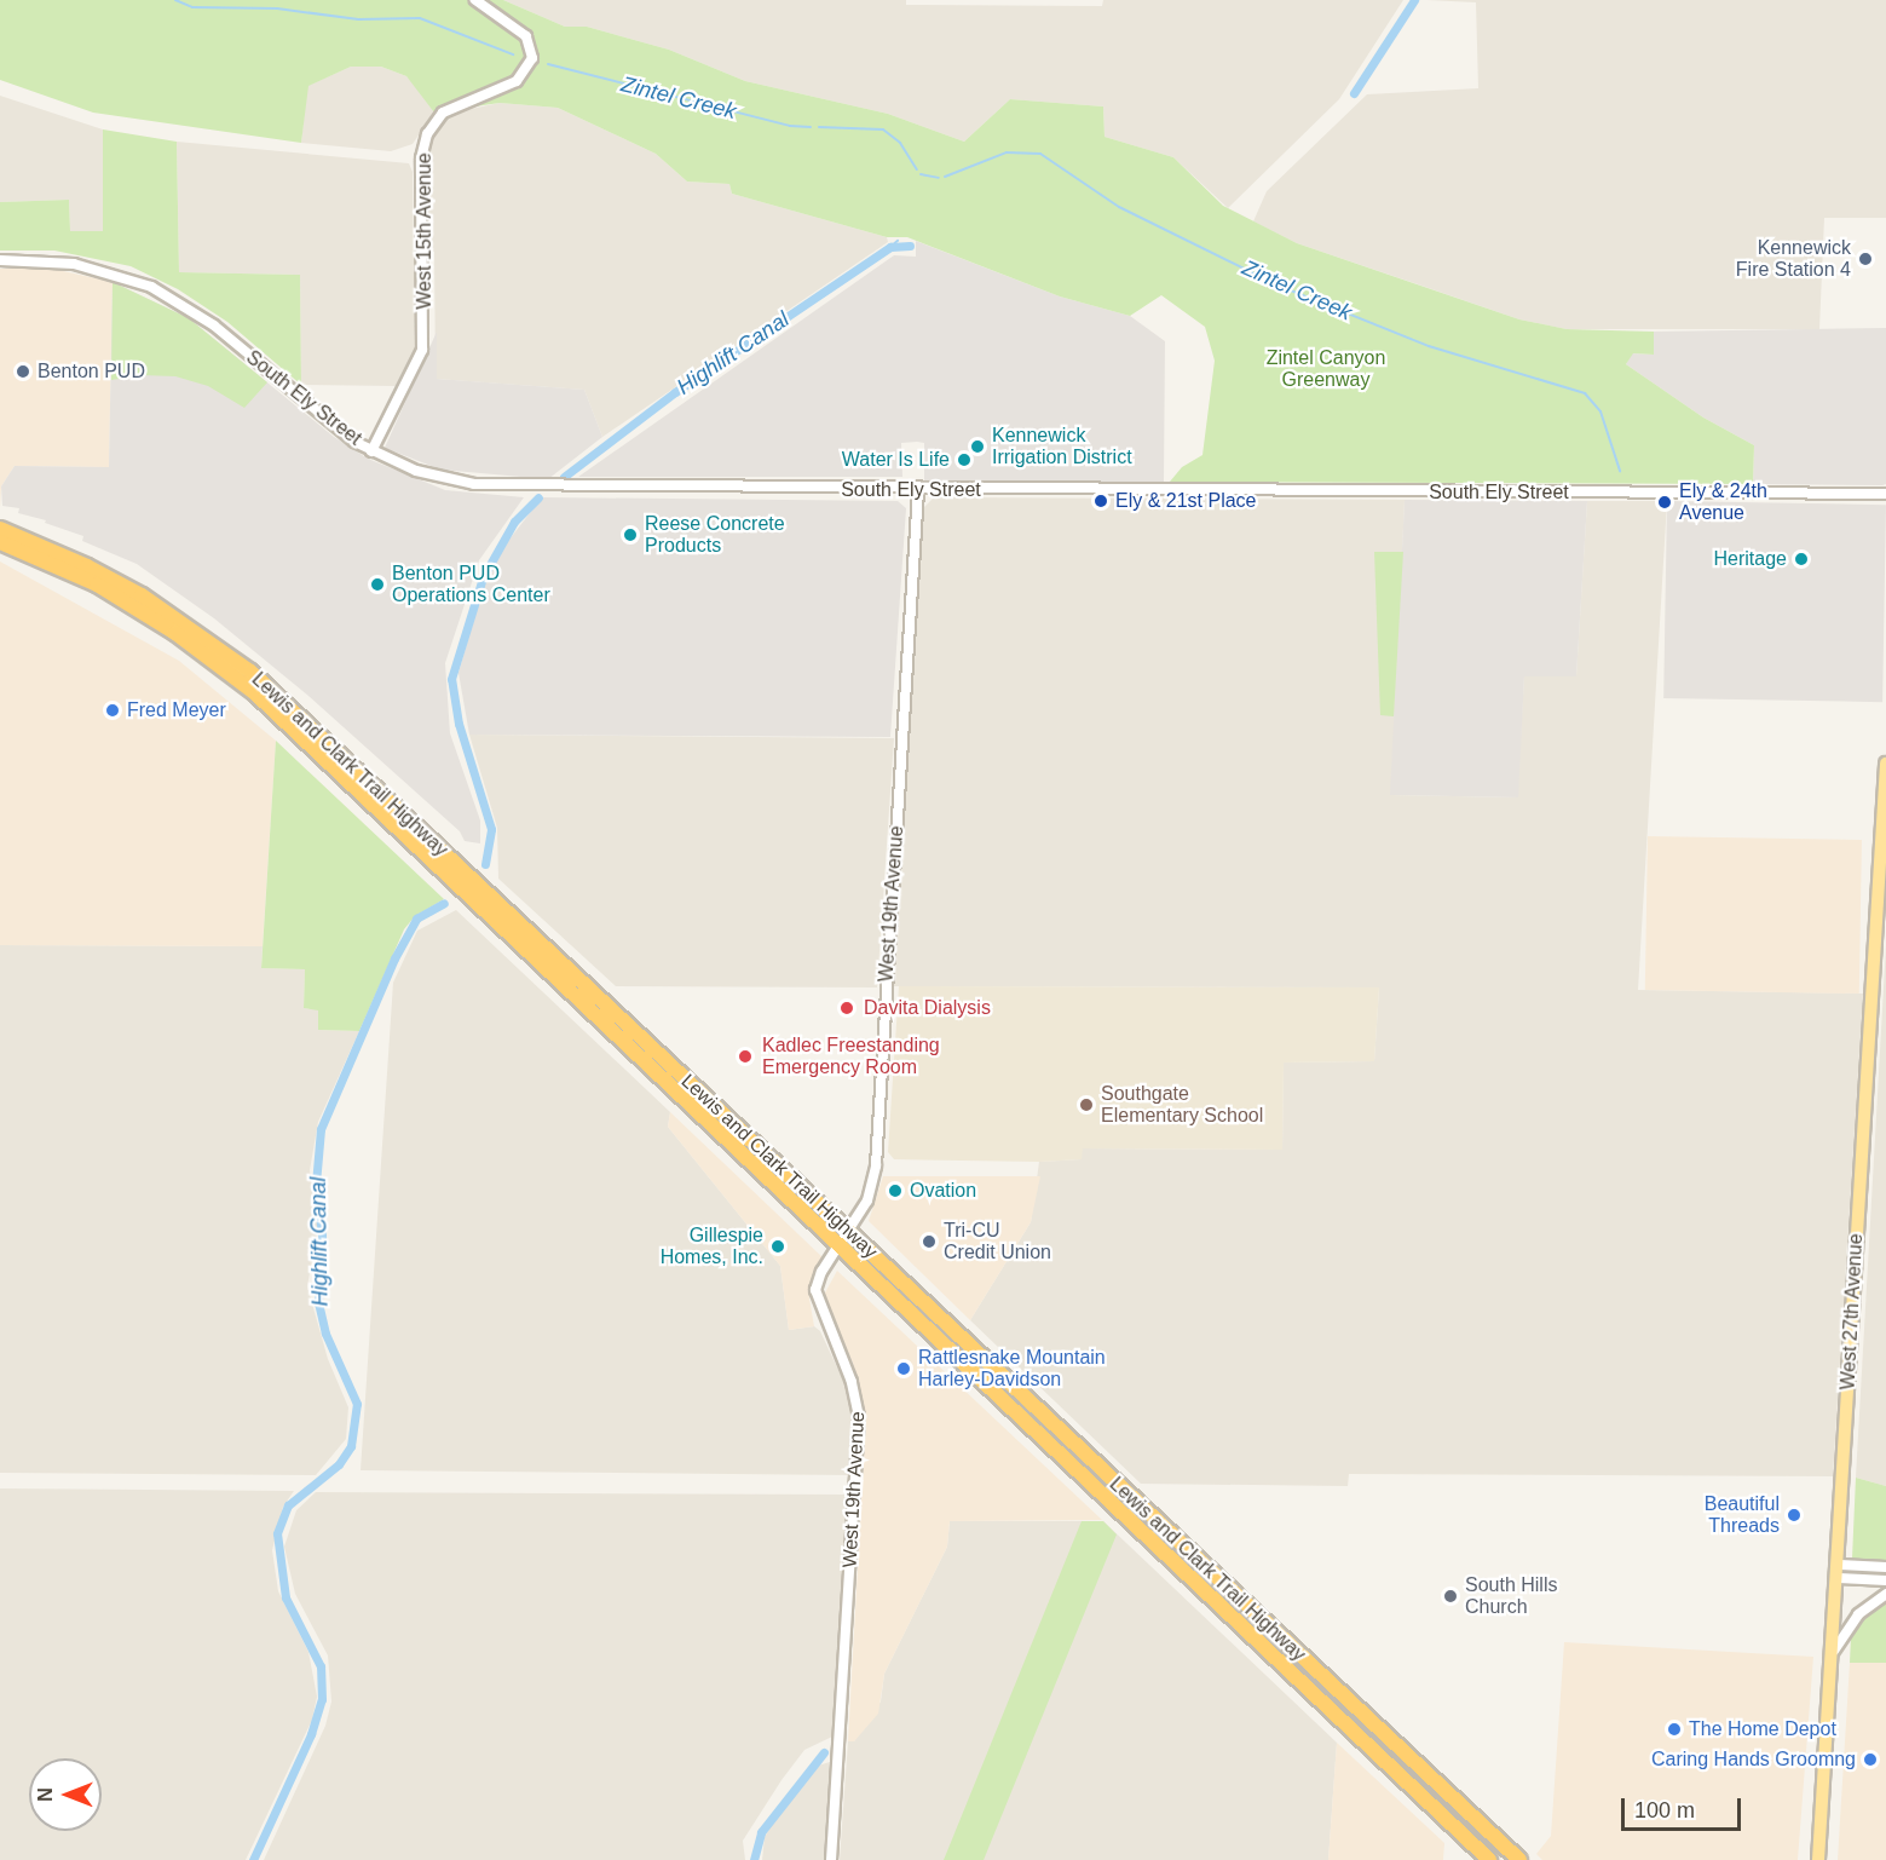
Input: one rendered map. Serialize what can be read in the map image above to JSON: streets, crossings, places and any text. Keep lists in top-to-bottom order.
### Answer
{
  "streets": {
    "highway": ["Lewis and Clark Trail Highway"],
    "main road": ["West 27th Avenue"],
    "street": ["West 15th Avenue", "South Ely Street", "West 19th Avenue"]
  },
  "crossings": [
    ["West 15th Avenue", "South Ely Street"],
    ["South Ely Street", "West 19th Avenue"],
    ["Lewis and Clark Trail Highway", "West 19th Avenue"]
  ],
  "water": ["Zintel Creek", "Highlift Canal"],
  "parks": ["Zintel Canyon Greenway"],
  "places": [
    "Kennewick Fire Station 4",
    "Benton PUD",
    "Kennewick Irrigation District",
    "Water Is Life",
    "Ely & 21st Place",
    "Ely & 24th Avenue",
    "Reese Concrete Products",
    "Heritage",
    "Benton PUD Operations Center",
    "Fred Meyer",
    "Davita Dialysis",
    "Kadlec Freestanding Emergency Room",
    "Southgate Elementary School",
    "Ovation",
    "Tri-CU Credit Union",
    "Gillespie Homes, Inc.",
    "Rattlesnake Mountain Harley-Davidson",
    "Beautiful Threads",
    "South Hills Church",
    "The Home Depot",
    "Caring Hands Groomng"
  ],
  "scale_bar": "100 m",
  "north": "left"
}
